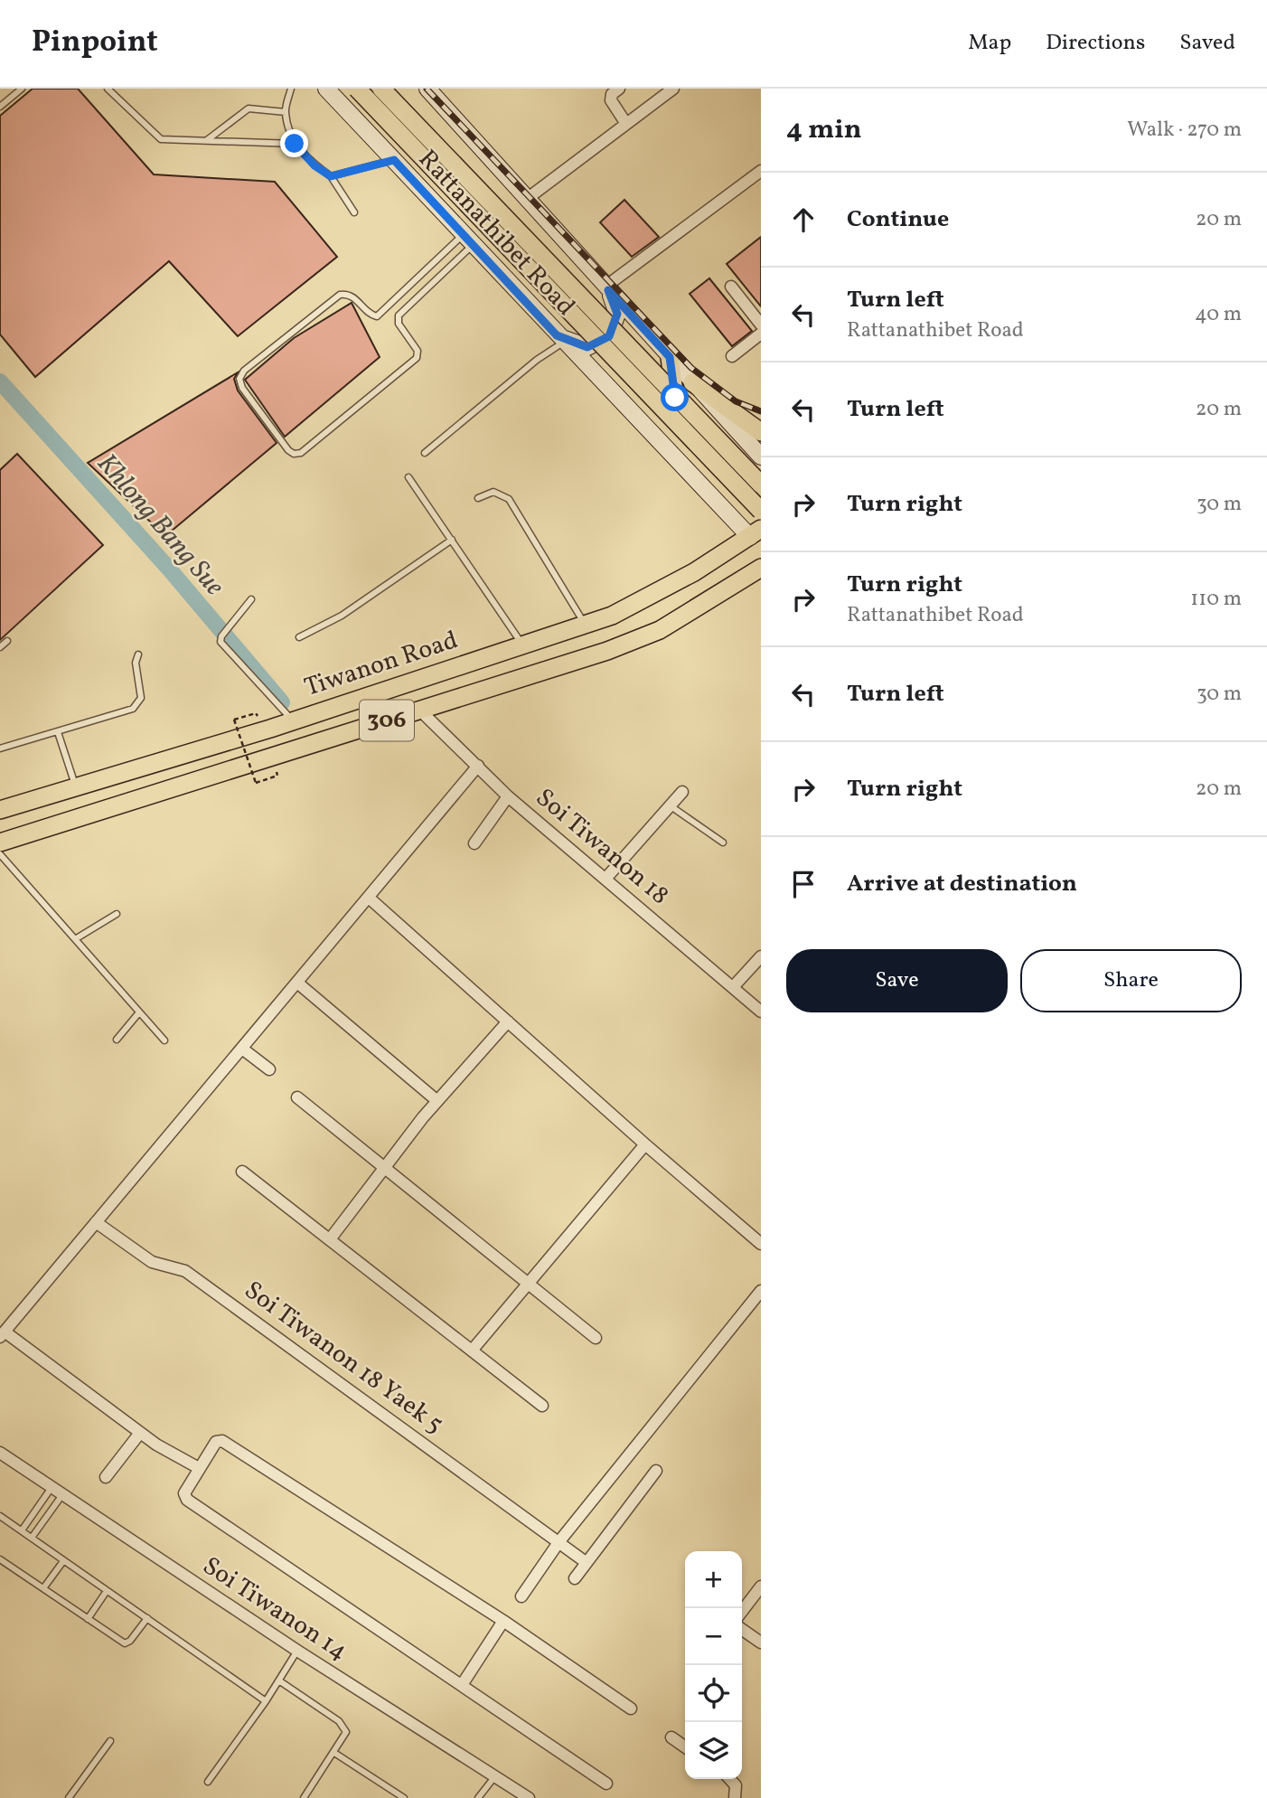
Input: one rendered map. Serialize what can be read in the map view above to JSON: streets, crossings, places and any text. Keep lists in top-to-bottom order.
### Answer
{
  "streets": {
    "main road": ["Rattanathibet Road", "Tiwanon Road", "306"],
    "street": ["Soi Tiwanon 18", "Soi Tiwanon 18 Yaek 5", "Soi Tiwanon 14"]
  },
  "crossings": [
    ["Rattanathibet Road", "Tiwanon Road"],
    ["306", "Soi Tiwanon 18"]
  ],
  "water": ["Khlong Bang Sue"],
  "page": {
    "header": "Pinpoint",
    "nav": ["Map", "Directions", "Saved"],
    "heading": ["4 min", "Walk · 270 m"],
    "list": [
      ["Continue", "20 m"],
      ["Turn left", "Rattanathibet Road", "40 m"],
      ["Turn left", "20 m"],
      ["Turn right", "30 m"],
      ["Turn right", "Rattanathibet Road", "110 m"],
      ["Turn left", "30 m"],
      ["Turn right", "20 m"],
      "Arrive at destination"
    ],
    "buttons": ["Save", "Share"],
    "map_buttons": ["+", "−"]
  }
}
